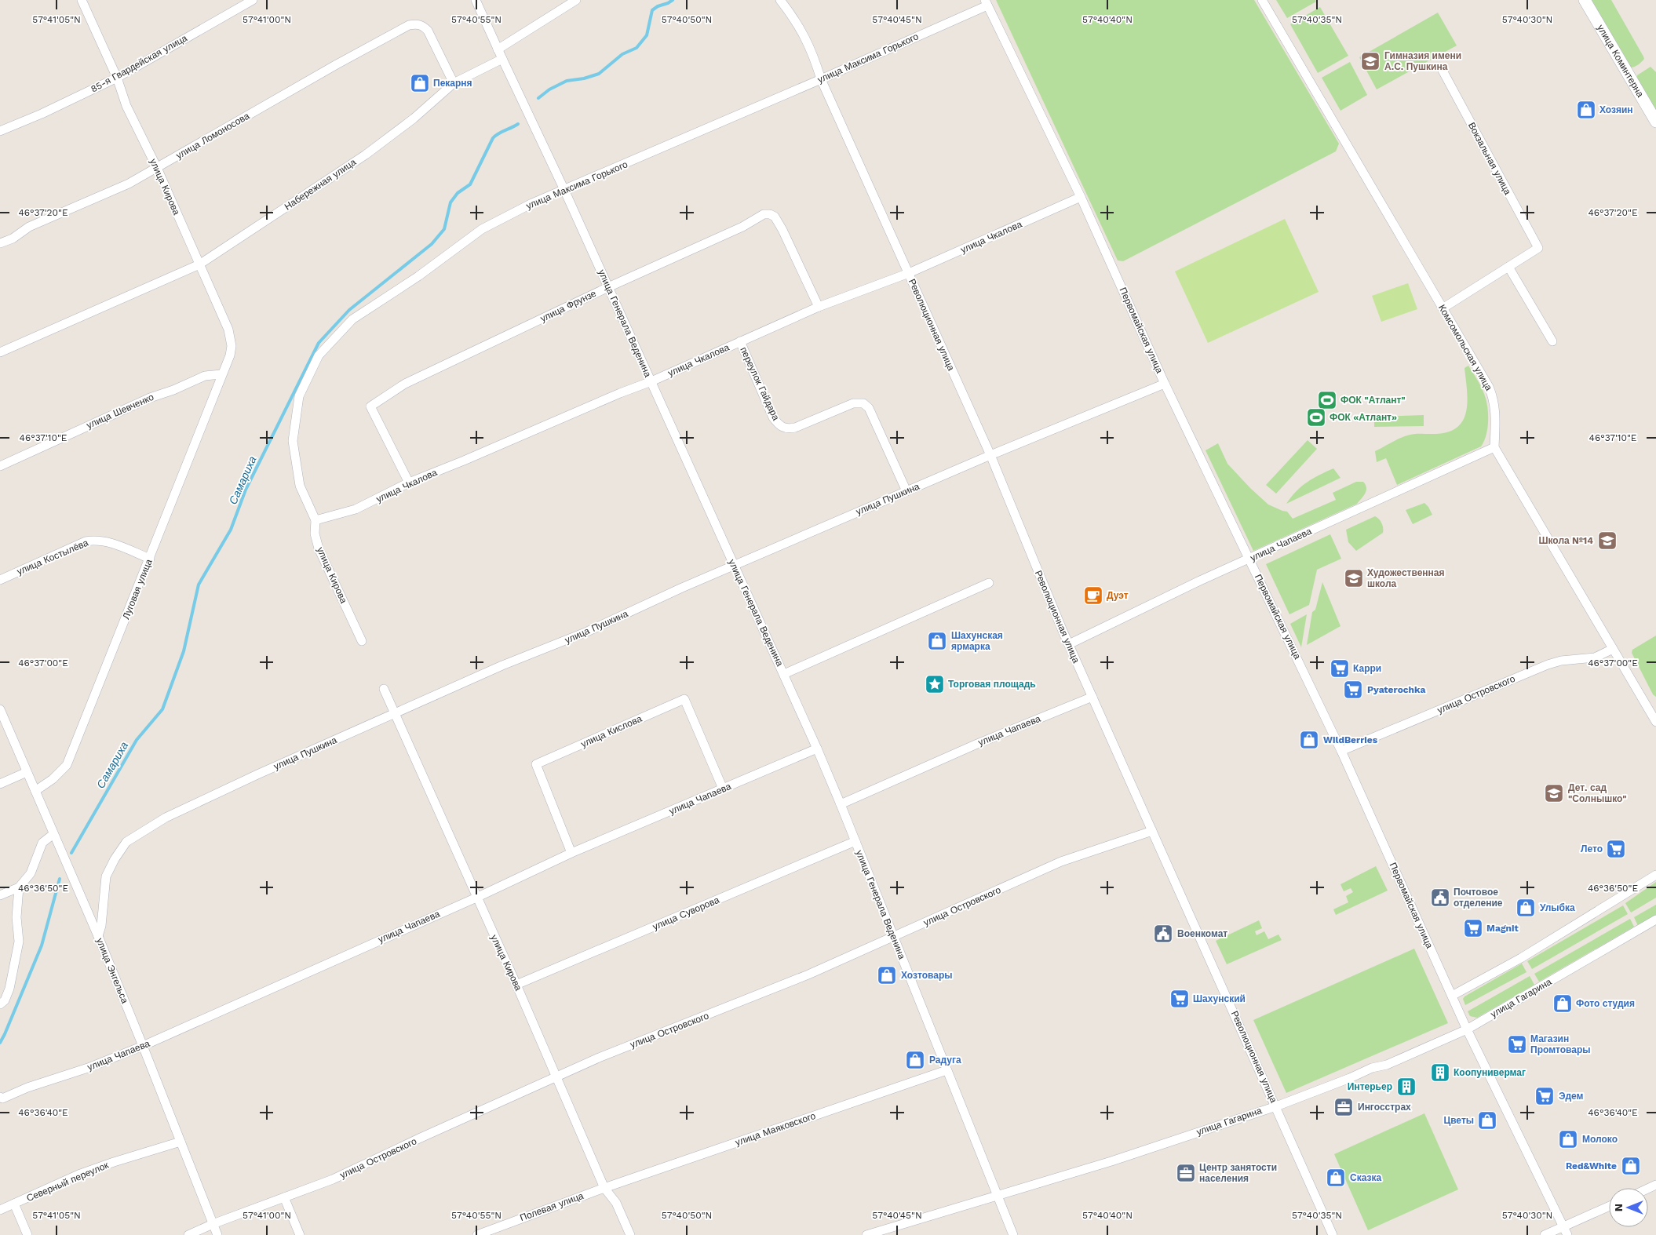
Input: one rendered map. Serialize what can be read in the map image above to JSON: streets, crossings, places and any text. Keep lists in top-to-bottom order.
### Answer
{
  "streets": {
    "street": [
      "улица Максима Горького",
      "улица Коминтерна",
      "85-я Гвардейская улица",
      "улица Ломоносова",
      "Вокзальная улица",
      "Набережная улица",
      "улица Кирова",
      "улица Чкалова",
      "улица Фрунзе",
      "улица Генерала Веденина",
      "Революционная улица",
      "Первомайская улица",
      "Комсомольская улица",
      "переулок Гайдара",
      "улица Шевченко",
      "улица Пушкина",
      "улица Чапаева",
      "улица Костылёва",
      "Луговая улица",
      "улица Островского",
      "улица Кислова",
      "улица Суворова",
      "улица Энгельса",
      "улица Гагарина",
      "улица Маяковского",
      "Северный переулок",
      "Полевая улица"
    ]
  },
  "crossings": [
    ["улица Максима Горького", "улица Кирова"],
    ["улица Максима Горького", "улица Генерала Веденина"],
    ["улица Максима Горького", "Революционная улица"],
    ["улица Максима Горького", "Первомайская улица"],
    ["85-я Гвардейская улица", "улица Кирова"],
    ["улица Ломоносова", "Набережная улица"],
    ["улица Ломоносова", "улица Кирова"],
    ["Набережная улица", "улица Кирова"],
    ["Набережная улица", "улица Генерала Веденина"],
    ["улица Кирова", "улица Чкалова"],
    ["улица Кирова", "улица Шевченко"],
    ["улица Кирова", "улица Пушкина"],
    ["улица Кирова", "улица Чапаева"],
    ["улица Кирова", "Луговая улица"],
    ["улица Кирова", "улица Островского"],
    ["улица Кирова", "улица Суворова"],
    ["улица Кирова", "улица Маяковского"],
    ["улица Кирова", "Полевая улица"],
    ["улица Чкалова", "улица Фрунзе"],
    ["улица Чкалова", "улица Генерала Веденина"],
    ["улица Чкалова", "Революционная улица"],
    ["улица Чкалова", "Первомайская улица"],
    ["улица Чкалова", "переулок Гайдара"],
    ["улица Фрунзе", "улица Генерала Веденина"],
    ["улица Генерала Веденина", "улица Пушкина"],
    ["улица Генерала Веденина", "улица Чапаева"],
    ["улица Генерала Веденина", "улица Островского"],
    ["улица Генерала Веденина", "улица Суворова"],
    ["улица Генерала Веденина", "улица Гагарина"],
    ["улица Генерала Веденина", "улица Маяковского"],
    ["Революционная улица", "улица Пушкина"],
    ["Революционная улица", "улица Чапаева"],
    ["Революционная улица", "улица Островского"],
    ["Революционная улица", "улица Гагарина"],
    ["Первомайская улица", "улица Пушкина"],
    ["Первомайская улица", "улица Чапаева"],
    ["Первомайская улица", "улица Островского"],
    ["Первомайская улица", "улица Гагарина"],
    ["Комсомольская улица", "улица Чапаева"],
    ["переулок Гайдара", "улица Пушкина"],
    ["улица Шевченко", "Луговая улица"],
    ["улица Пушкина", "улица Энгельса"],
    ["улица Чапаева", "улица Кислова"],
    ["улица Чапаева", "улица Энгельса"],
    ["улица Костылёва", "Луговая улица"],
    ["Луговая улица", "улица Энгельса"],
    ["улица Островского", "улица Энгельса"],
    ["улица Энгельса", "Северный переулок"],
    ["улица Маяковского", "Полевая улица"]
  ],
  "water": ["Самариха"],
  "places": {
    "school or university": [
      "Гимназия имени А.С. Пушкина",
      "Школа №14",
      "Художественная школа",
      "Дет. сад \"Солнышко\""
    ],
    "shop": [
      "Пекарня",
      "Хозяин",
      "Шахунская ярмарка",
      "WildBerries",
      "Улыбка",
      "Хозтовары",
      "Фото студия",
      "Радуга",
      "Цветы",
      "Молоко",
      "Red&White",
      "Сказка"
    ],
    "sports": ["ФОК \"Атлант\"", "ФОК «Атлант»"],
    "cafe": ["Дуэт"],
    "supermarket": [
      "Карри",
      "Pyaterochka",
      "Лето",
      "Magnit",
      "Шахунский",
      "Магазин Промтовары",
      "Эдем"
    ],
    "place": ["Торговая площадь"],
    "public building": ["Почтовое отделение", "Военкомат"],
    "building": ["Коопунивермаг", "Интерьер"],
    "office": ["Ингосстрах", "Центр занятости населения"]
  },
  "north": "left",
  "coordinates": [
    "57°41'05\"N",
    "57°41'00\"N",
    "57°40'55\"N",
    "57°40'50\"N",
    "57°40'45\"N",
    "57°40'40\"N",
    "57°40'35\"N",
    "57°40'30\"N",
    "46°37'20\"E",
    "46°37'10\"E",
    "46°37'00\"E",
    "46°36'50\"E",
    "46°36'40\"E"
  ]
}
